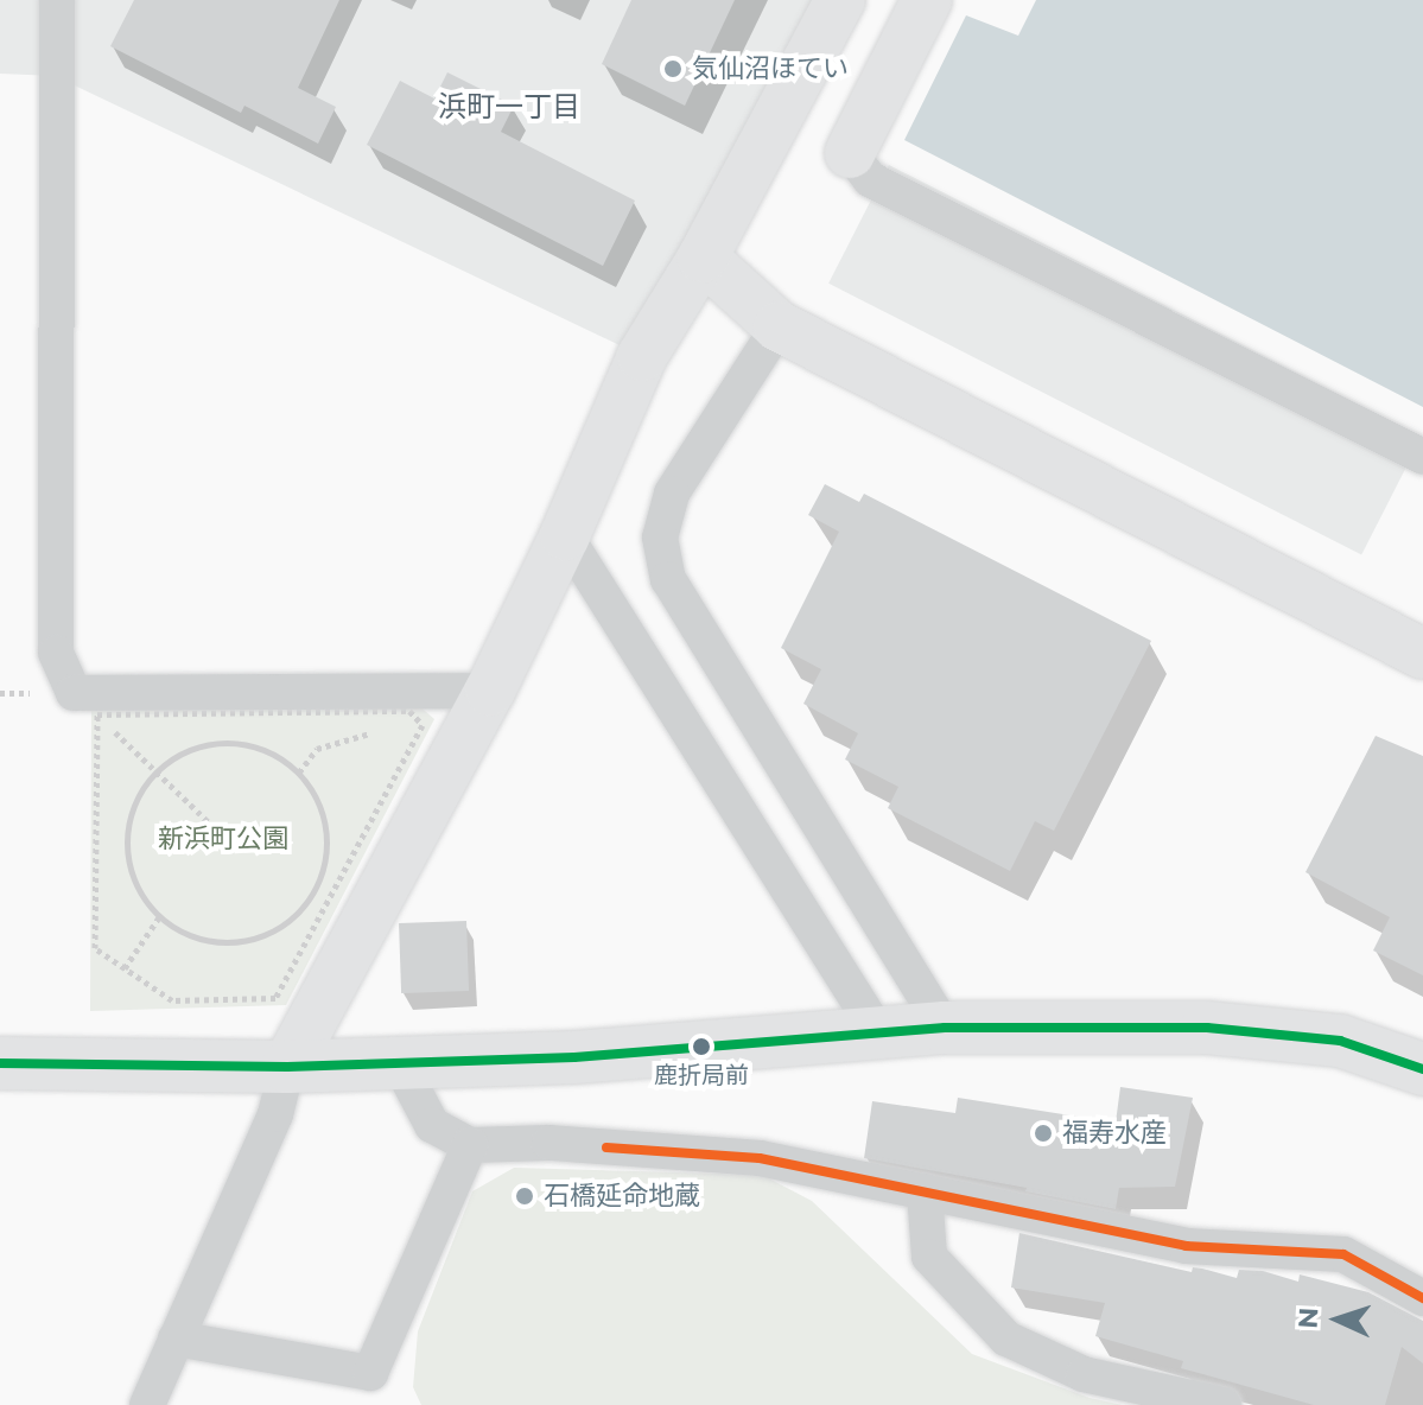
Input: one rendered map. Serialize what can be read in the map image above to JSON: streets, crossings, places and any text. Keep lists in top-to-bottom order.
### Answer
{
  "districts": ["浜町一丁目"],
  "parks": ["新浜町公園"],
  "places": [
    "気仙沼ほてい",
    "鹿折局前",
    "福寿水産",
    "石橋延命地蔵"
  ],
  "north": "left"
}
